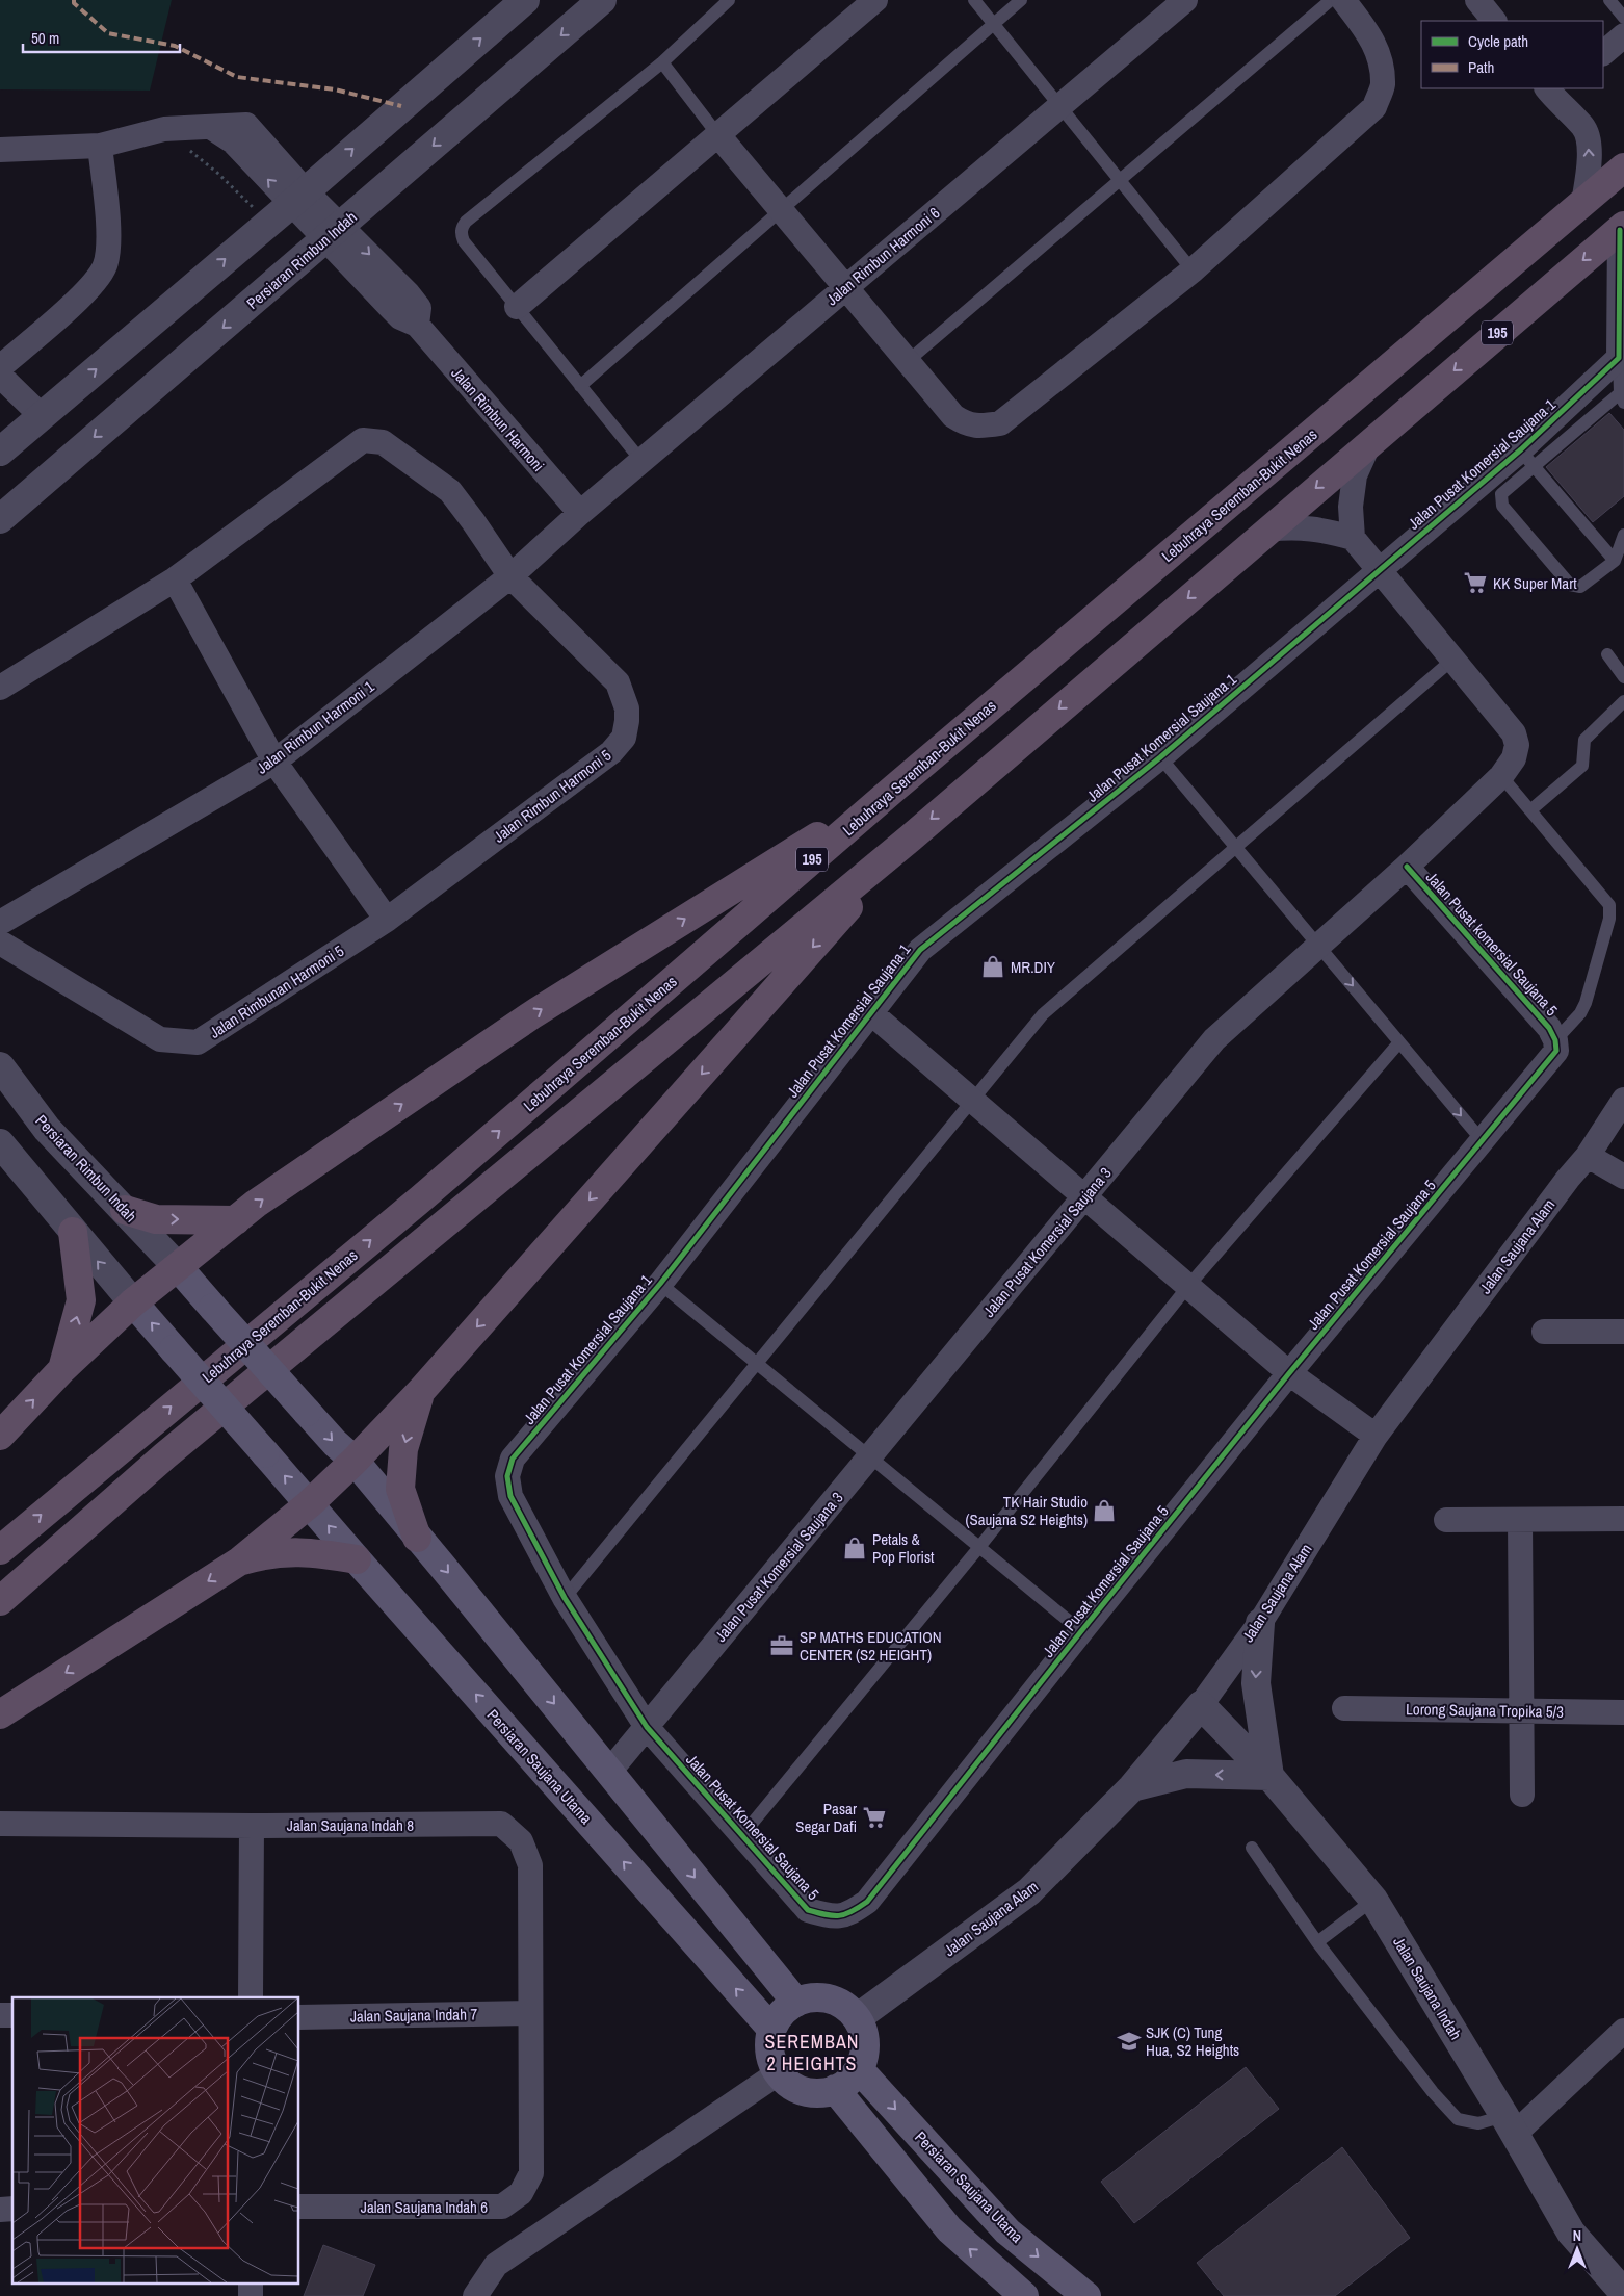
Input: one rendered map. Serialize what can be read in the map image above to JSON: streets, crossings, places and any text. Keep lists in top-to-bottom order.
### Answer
{
  "streets": {
    "highway": ["195", "Lebuhraya Seremban-Bukit Nenas"],
    "main road": ["Persiaran Saujana Utama"],
    "street": [
      "Jalan Rimbun Harmoni 6",
      "Persiaran Rimbun Indah",
      "Jalan Rimbun Harmoni",
      "Jalan Pusat Komersial Saujana 1",
      "Jalan Rimbun Harmoni 1",
      "Jalan Rimbun Harmoni 5",
      "Jalan Pusat komersial Saujana 5",
      "Jalan Rimbunan Harmoni 5",
      "Jalan Pusat Komersial Saujana 3",
      "Jalan Saujana Alam",
      "Jalan Pusat Komersial Saujana 5",
      "Lorong Saujana Tropika 5/3",
      "Jalan Saujana Indah 8",
      "Jalan Saujana Indah",
      "Jalan Saujana Indah 7",
      "Jalan Saujana Indah 6"
    ]
  },
  "crossings": [
    ["Jalan Rimbun Harmoni 6", "Jalan Rimbun Harmoni"],
    ["Jalan Rimbun Harmoni 6", "Jalan Rimbun Harmoni 1"],
    ["Persiaran Rimbun Indah", "Jalan Rimbun Harmoni"],
    ["Jalan Rimbun Harmoni", "Jalan Rimbun Harmoni 1"],
    ["Jalan Pusat Komersial Saujana 1", "Jalan Pusat Komersial Saujana 3"],
    ["Jalan Pusat Komersial Saujana 1", "Jalan Pusat Komersial Saujana 5"],
    ["Jalan Rimbun Harmoni 1", "Jalan Rimbun Harmoni 5"],
    ["Jalan Rimbun Harmoni 5", "Jalan Rimbunan Harmoni 5"],
    ["Jalan Pusat komersial Saujana 5", "Jalan Pusat Komersial Saujana 3"],
    ["Jalan Pusat komersial Saujana 5", "Jalan Pusat Komersial Saujana 5"],
    ["Jalan Pusat Komersial Saujana 3", "Jalan Pusat Komersial Saujana 5"],
    ["Jalan Saujana Alam", "Persiaran Saujana Utama"],
    ["Jalan Saujana Alam", "Jalan Saujana Indah"],
    ["Jalan Saujana Indah 8", "Jalan Saujana Indah 7"],
    ["Jalan Saujana Indah 8", "Jalan Saujana Indah 6"],
    ["Jalan Saujana Indah 7", "Jalan Saujana Indah 6"]
  ],
  "districts": ["SEREMBAN 2 HEIGHTS"],
  "places": {
    "supermarket": ["KK Super Mart", "Pasar Segar Dafi"],
    "shop": ["MR.DIY", "TK Hair Studio (Saujana S2 Heights)", "Petals & Pop Florist"],
    "office": ["SP MATHS EDUCATION CENTER (S2 HEIGHT)"],
    "school or university": ["SJK (C) Tung Hua, S2 Heights"]
  },
  "legend": ["Cycle path", "Path"],
  "scale_bar": "50 m",
  "north": "top"
}
